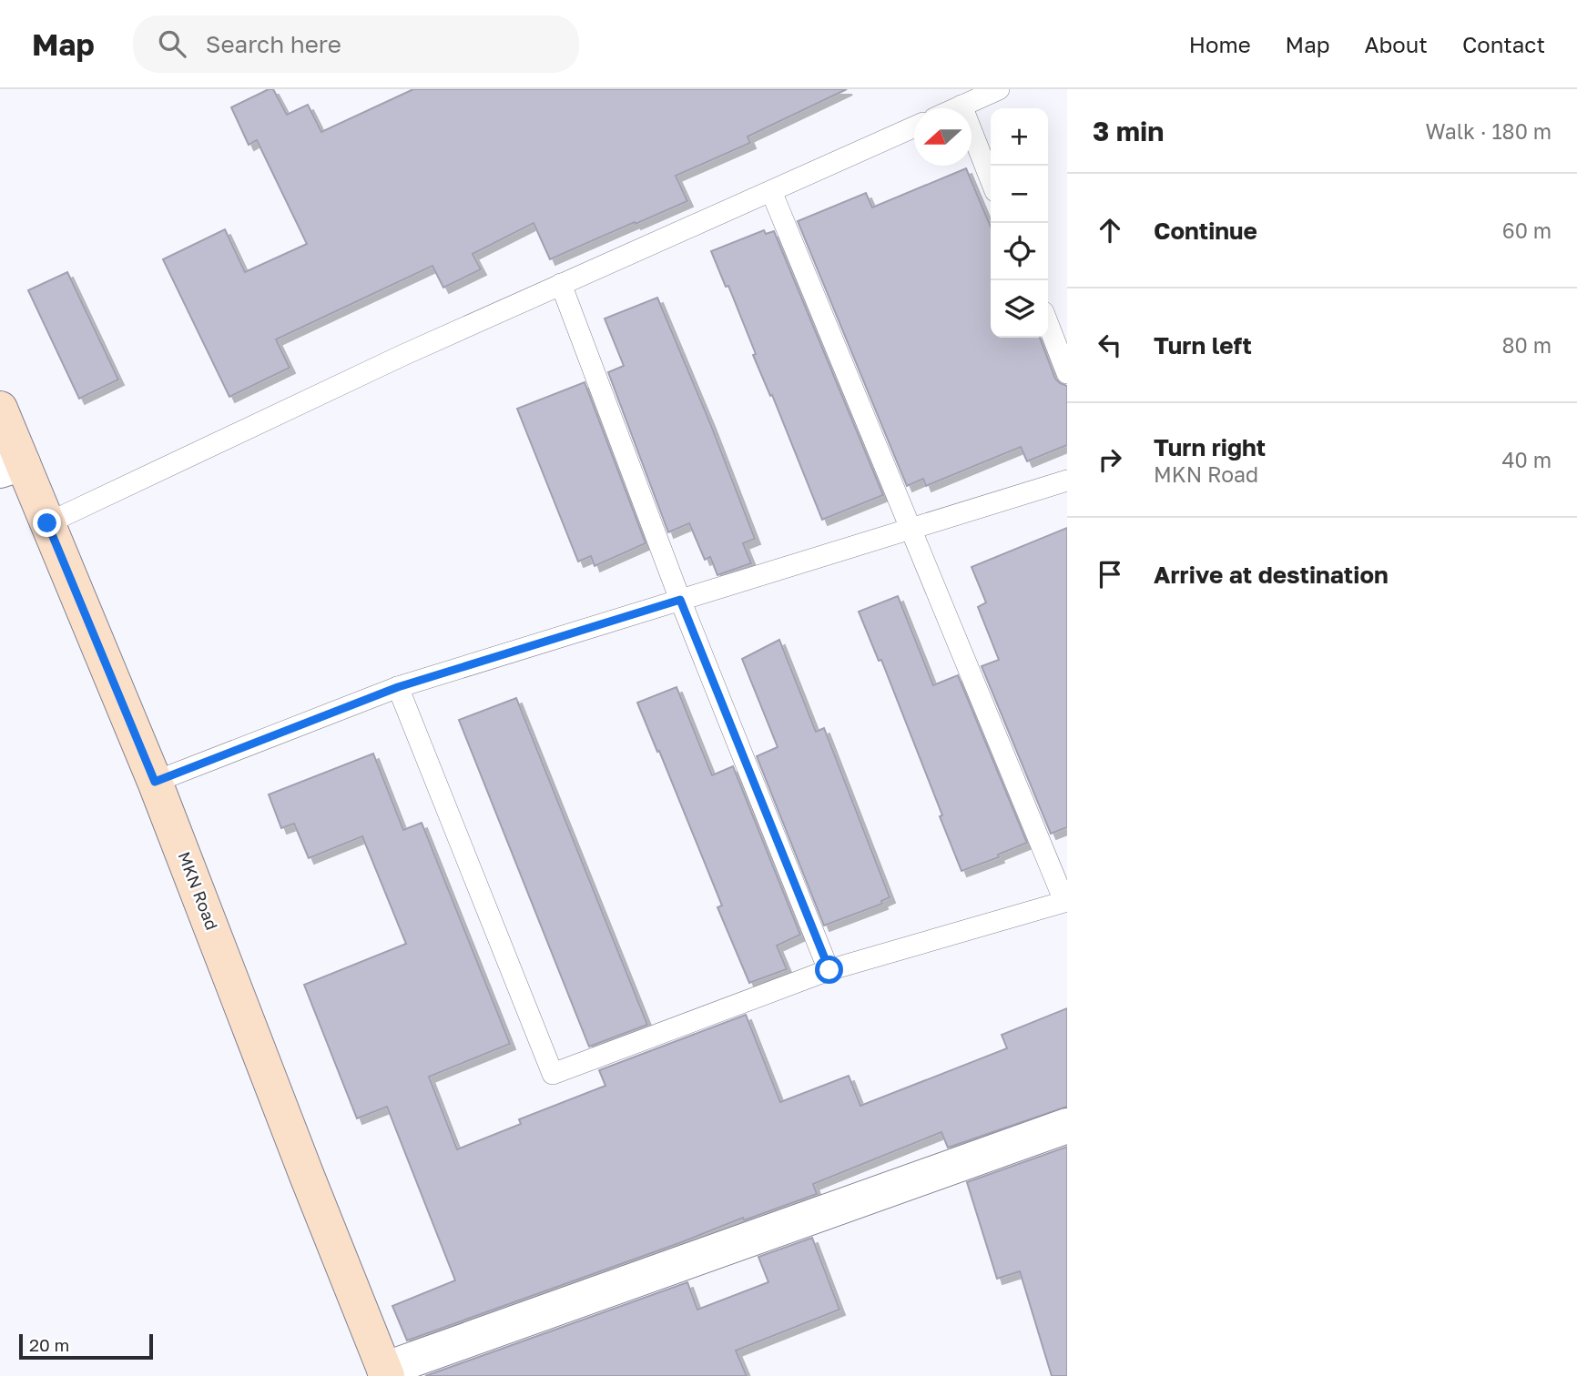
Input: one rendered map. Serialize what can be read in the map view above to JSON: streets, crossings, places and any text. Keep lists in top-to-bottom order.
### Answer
{
  "streets": {
    "street": ["MKN Road"]
  },
  "scale_bar": "20 m",
  "north": "left",
  "page": {
    "header": "Map",
    "search": "Search here",
    "nav": [
      "Home",
      "Map",
      "About",
      "Contact"
    ],
    "heading": ["3 min", "Walk · 180 m"],
    "map_buttons": ["+", "−"],
    "list": [
      ["Continue", "60 m"],
      ["Turn left", "80 m"],
      ["Turn right", "MKN Road", "40 m"],
      "Arrive at destination"
    ],
    "scale": "20 m"
  }
}
